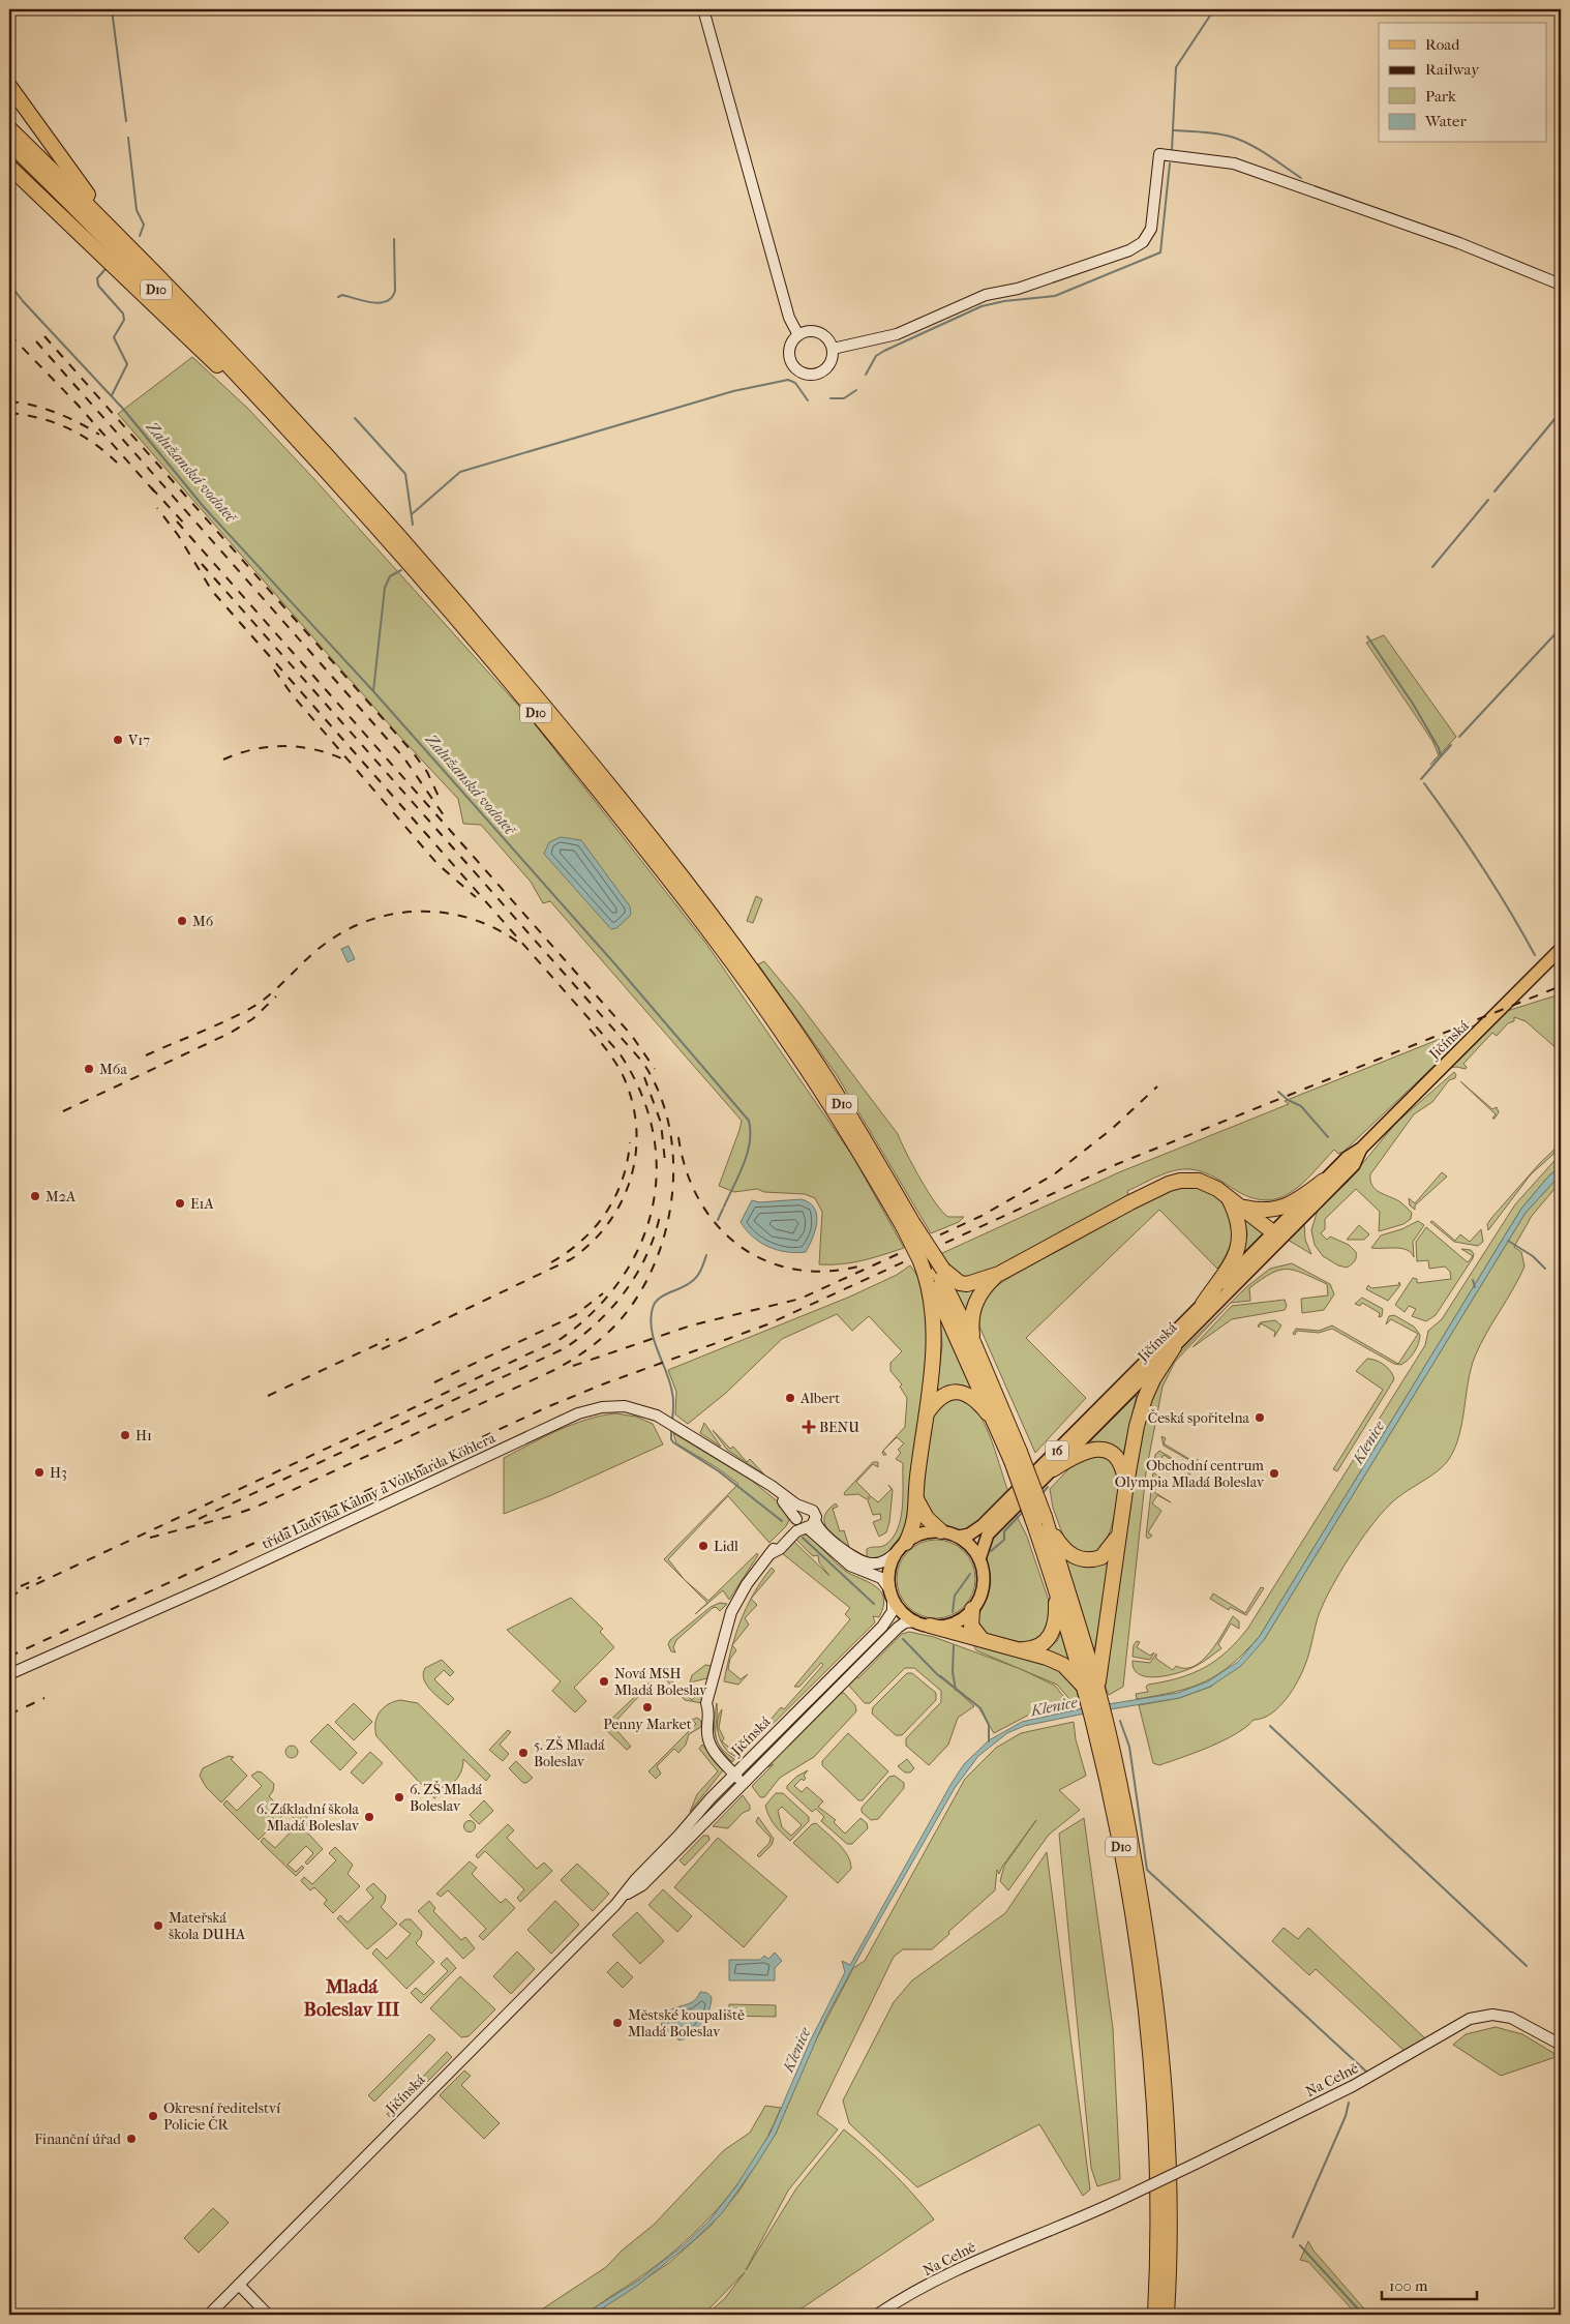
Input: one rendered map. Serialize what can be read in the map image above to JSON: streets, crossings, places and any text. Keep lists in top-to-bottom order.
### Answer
{
  "streets": {
    "highway": ["D10", "16"],
    "main road": ["Jičínská"],
    "street": ["třída Ludvíka Kalmy a Volkharda Köhlera", "Na Celně"]
  },
  "crossings": [
    ["D10", "16"],
    ["Jičínská", "16"]
  ],
  "districts": ["Mladá Boleslav III"],
  "water": ["Zalužanská vodoteč", "Klenice"],
  "places": {
    "other": [
      "V17",
      "M6",
      "M6a",
      "M2A",
      "E1A",
      "Albert",
      "Česká spořitelna",
      "H1",
      "H3",
      "Obchodní centrum Olympia Mladá Boleslav",
      "Lidl",
      "Nová MSH Mladá Boleslav",
      "Penny Market",
      "5. ZŠ Mladá Boleslav",
      "6. ZŠ Mladá Boleslav",
      "6. Základní škola Mladá Boleslav",
      "Mateřská škola DUHA",
      "Městské koupaliště Mladá Boleslav",
      "Okresní ředitelství Policie ČR",
      "Finanční úřad"
    ],
    "health": ["BENU"]
  },
  "legend": [
    "Road",
    "Railway",
    "Park",
    "Water"
  ],
  "scale_bar": "100 m"
}
